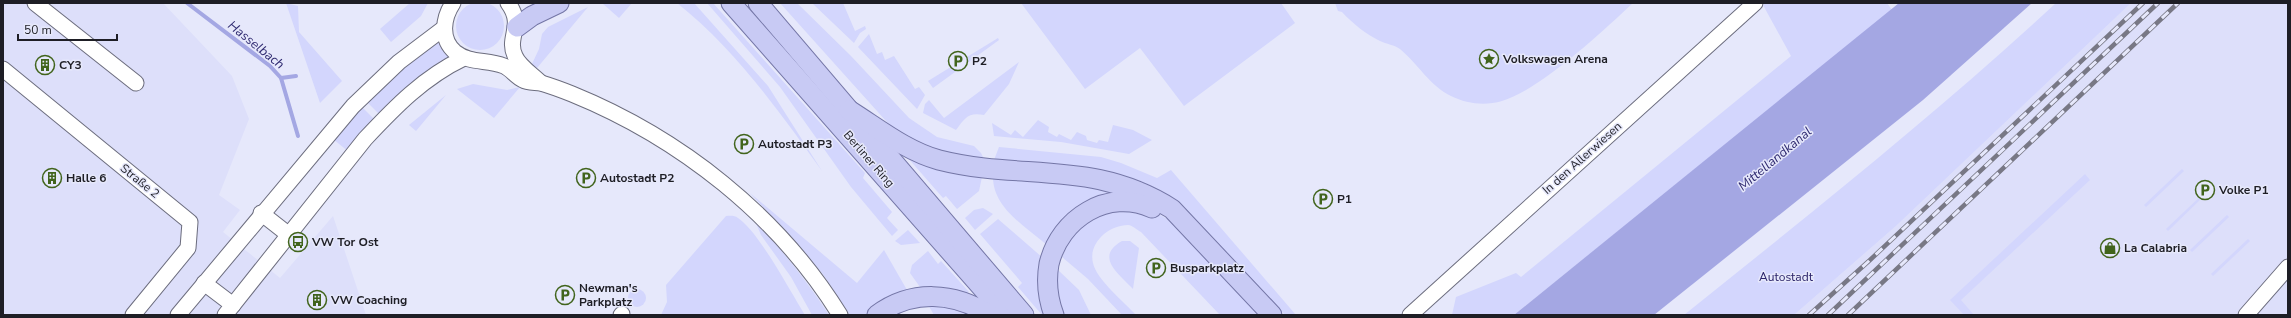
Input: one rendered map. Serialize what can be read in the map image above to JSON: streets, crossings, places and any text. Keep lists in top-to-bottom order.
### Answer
{
  "streets": {
    "main road": ["Berliner Ring"],
    "street": ["In den Allerwiesen", "Straße 2"]
  },
  "water": ["Hasselbach", "Mittellandkanal"],
  "parks": ["Autostadt"],
  "places": {
    "place": ["Volkswagen Arena"],
    "parking": [
      "P2",
      "Autostadt P3",
      "Autostadt P2",
      "Volke P1",
      "P1",
      "Busparkplatz",
      "Newman's Parkplatz"
    ],
    "building": ["CY3", "Halle 6", "VW Coaching"],
    "bus stop": ["VW Tor Ost"],
    "shop": ["La Calabria"]
  },
  "scale_bar": "50 m"
}
